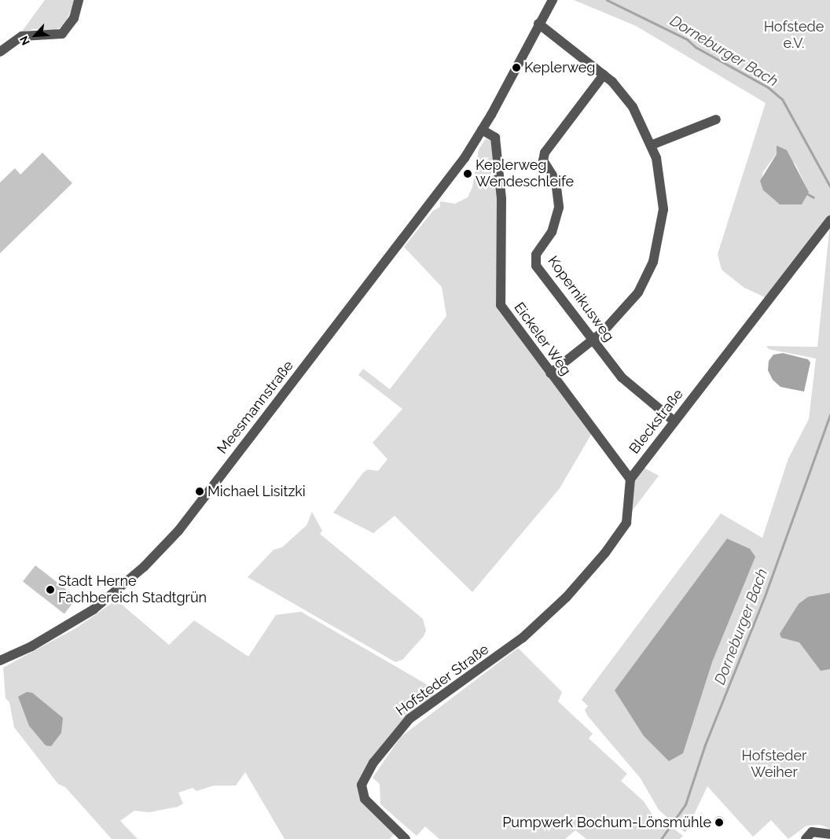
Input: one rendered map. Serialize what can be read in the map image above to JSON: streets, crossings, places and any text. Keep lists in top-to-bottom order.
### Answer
{
  "streets": {
    "street": [
      "Kopernikusweg",
      "Eickeler Weg",
      "Meesmannstraße",
      "Bleckstraße",
      "Hofsteder Straße"
    ]
  },
  "crossings": [
    ["Kopernikusweg", "Bleckstraße"],
    ["Eickeler Weg", "Meesmannstraße"],
    ["Eickeler Weg", "Bleckstraße"],
    ["Bleckstraße", "Hofsteder Straße"]
  ],
  "water": ["Dorneburger Bach"],
  "parks": ["Hofstede e.V.", "Hofsteder Weiher"],
  "places": [
    "Keplerweg",
    "Keplerweg Wendeschleife",
    "Michael Lisitzki",
    "Stadt Herne Fachbereich Stadtgrün",
    "Pumpwerk Bochum-Lönsmühle"
  ],
  "north": "bottom left"
}
